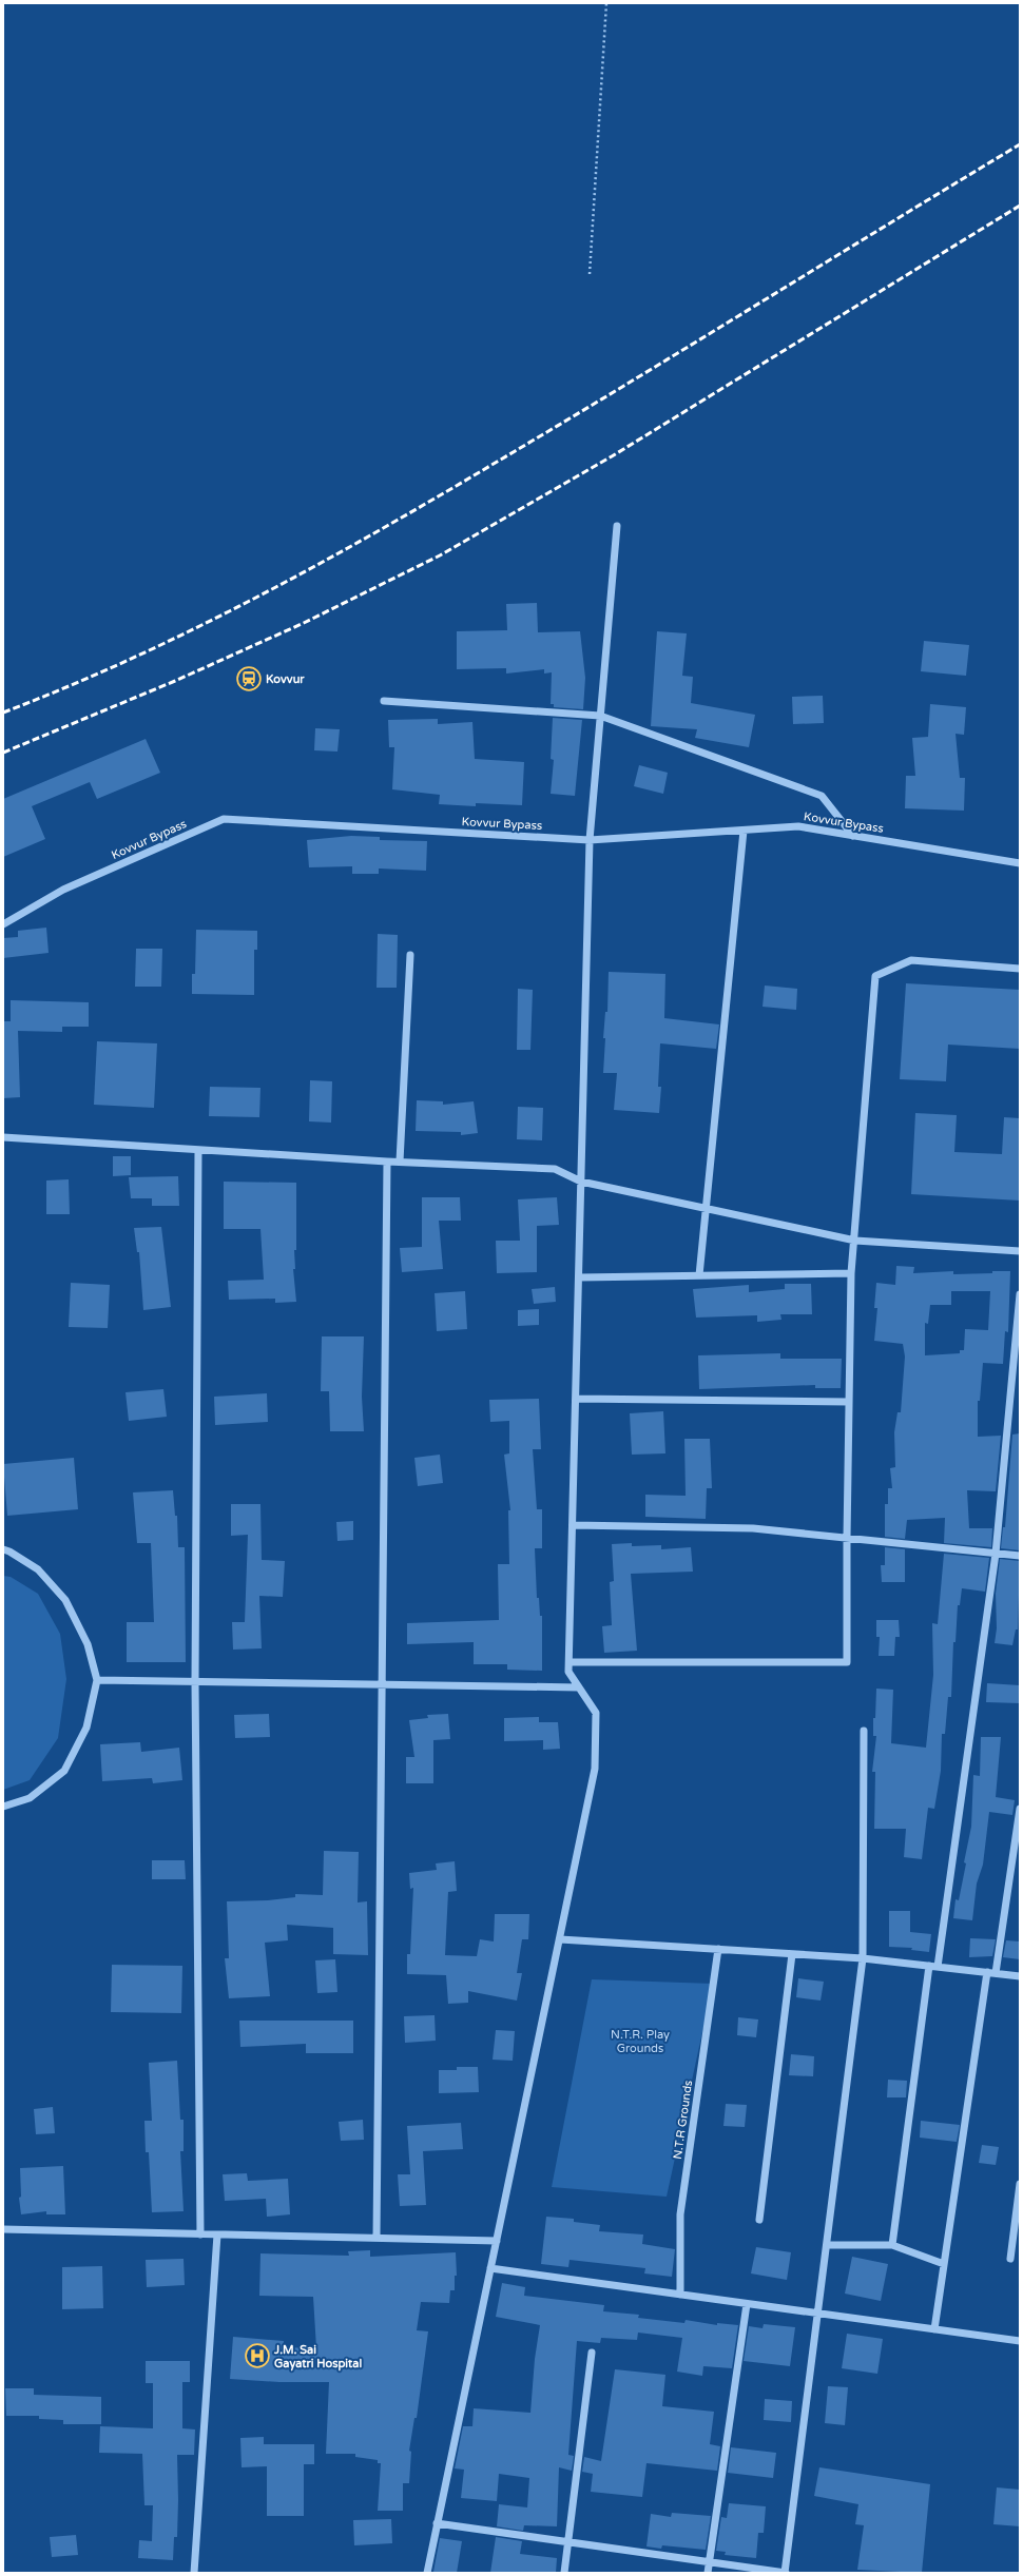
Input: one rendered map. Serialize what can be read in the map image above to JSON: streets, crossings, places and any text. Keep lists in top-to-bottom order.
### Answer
{
  "streets": {
    "street": ["Kovvur Bypass", "N.T.R Grounds"]
  },
  "parks": ["N.T.R. Play Grounds"],
  "places": {
    "station": ["Kovvur"],
    "hospital": ["J.M. Sai Gayatri Hospital"]
  }
}
